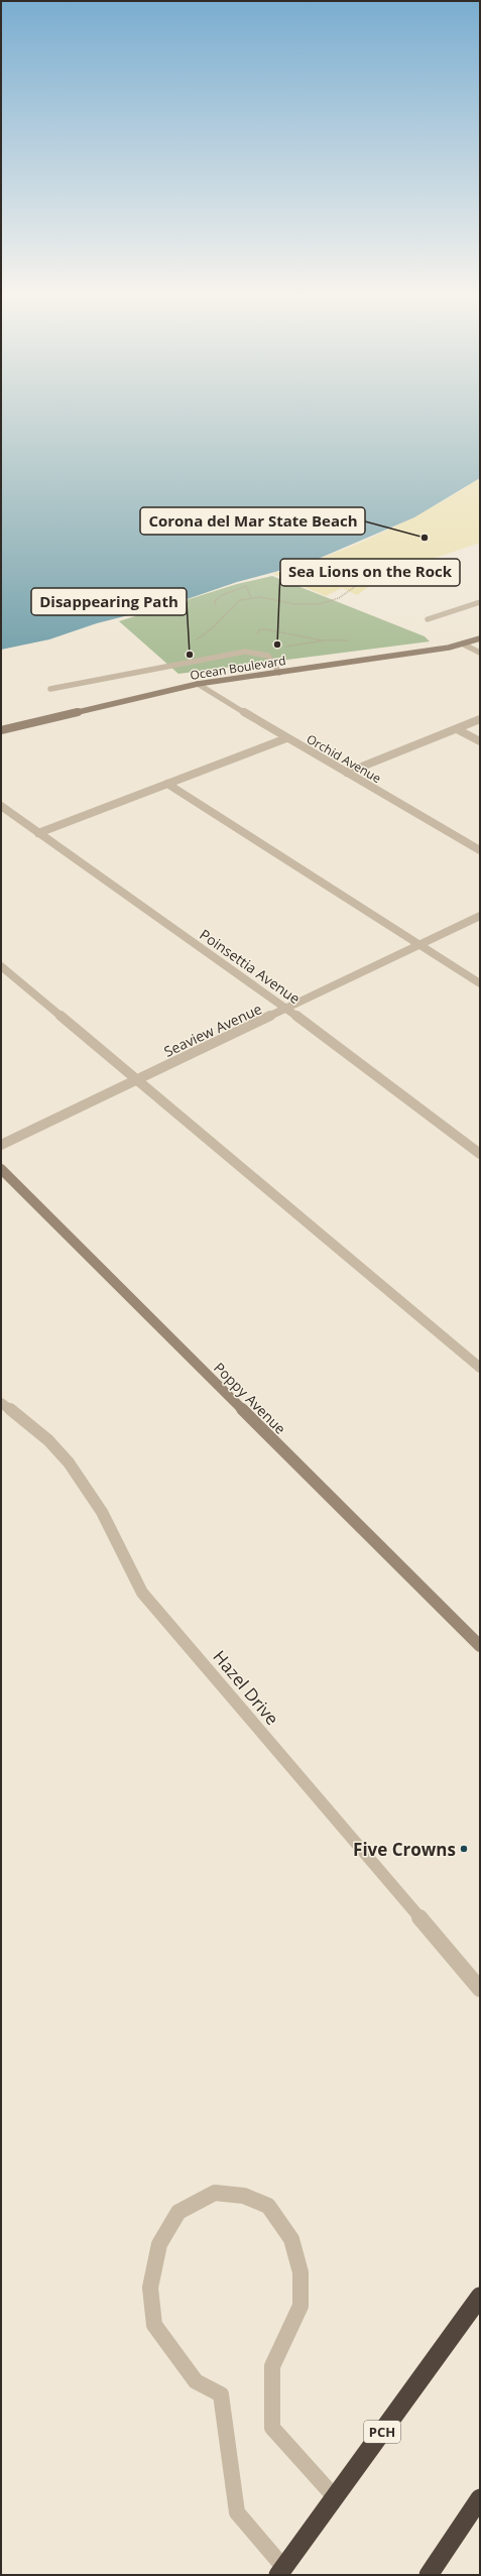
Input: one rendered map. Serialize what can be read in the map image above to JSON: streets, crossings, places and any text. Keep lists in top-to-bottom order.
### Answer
{
  "streets": {
    "highway": ["PCH"],
    "street": [
      "Ocean Boulevard",
      "Orchid Avenue",
      "Poinsettia Avenue",
      "Seaview Avenue",
      "Poppy Avenue",
      "Hazel Drive"
    ]
  },
  "crossings": [
    ["Ocean Boulevard", "Orchid Avenue"],
    ["Poinsettia Avenue", "Seaview Avenue"]
  ],
  "places": [
    "Corona del Mar State Beach",
    "Sea Lions on the Rock",
    "Disappearing Path",
    "Five Crowns"
  ]
}
